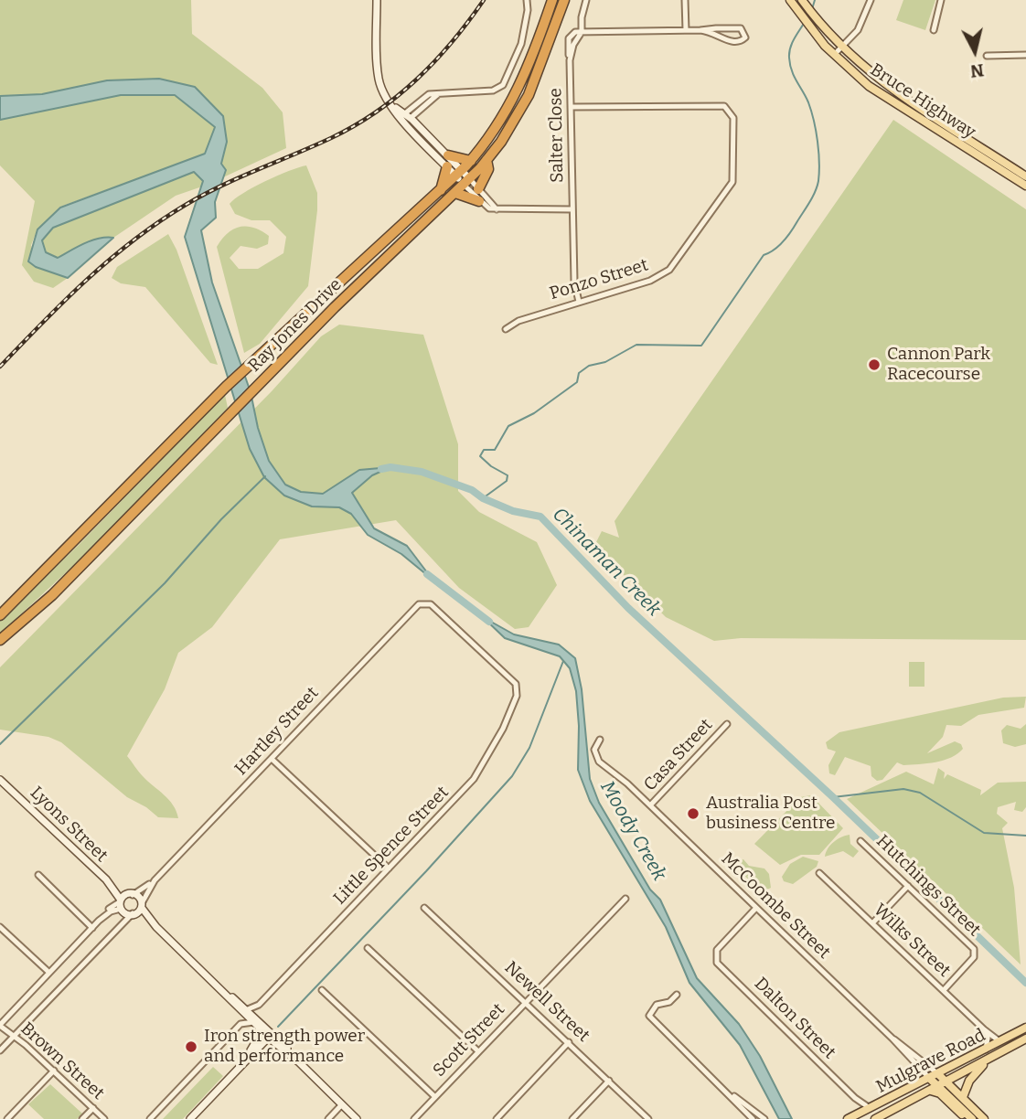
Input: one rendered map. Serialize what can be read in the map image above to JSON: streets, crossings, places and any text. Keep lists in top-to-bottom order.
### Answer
{
  "streets": {
    "highway": ["Ray Jones Drive"],
    "main road": ["Bruce Highway", "McCoombe Street", "Mulgrave Road"],
    "street": [
      "Salter Close",
      "Ponzo Street",
      "Hartley Street",
      "Casa Street",
      "Lyons Street",
      "Little Spence Street",
      "Hutchings Street",
      "Wilks Street",
      "Newell Street",
      "Dalton Street",
      "Scott Street",
      "Brown Street"
    ]
  },
  "crossings": [
    ["Salter Close", "Ponzo Street"],
    ["Hartley Street", "Lyons Street"],
    ["Hartley Street", "Little Spence Street"],
    ["Casa Street", "McCoombe Street"],
    ["Hutchings Street", "Wilks Street"],
    ["McCoombe Street", "Dalton Street"],
    ["McCoombe Street", "Mulgrave Road"],
    ["Wilks Street", "Mulgrave Road"],
    ["Newell Street", "Scott Street"],
    ["Dalton Street", "Mulgrave Road"]
  ],
  "water": ["Chinaman Creek", "Moody Creek"],
  "places": ["Cannon Park Racecourse", "Australia Post business Centre", "Iron strength power and performance"],
  "north": "bottom"
}
